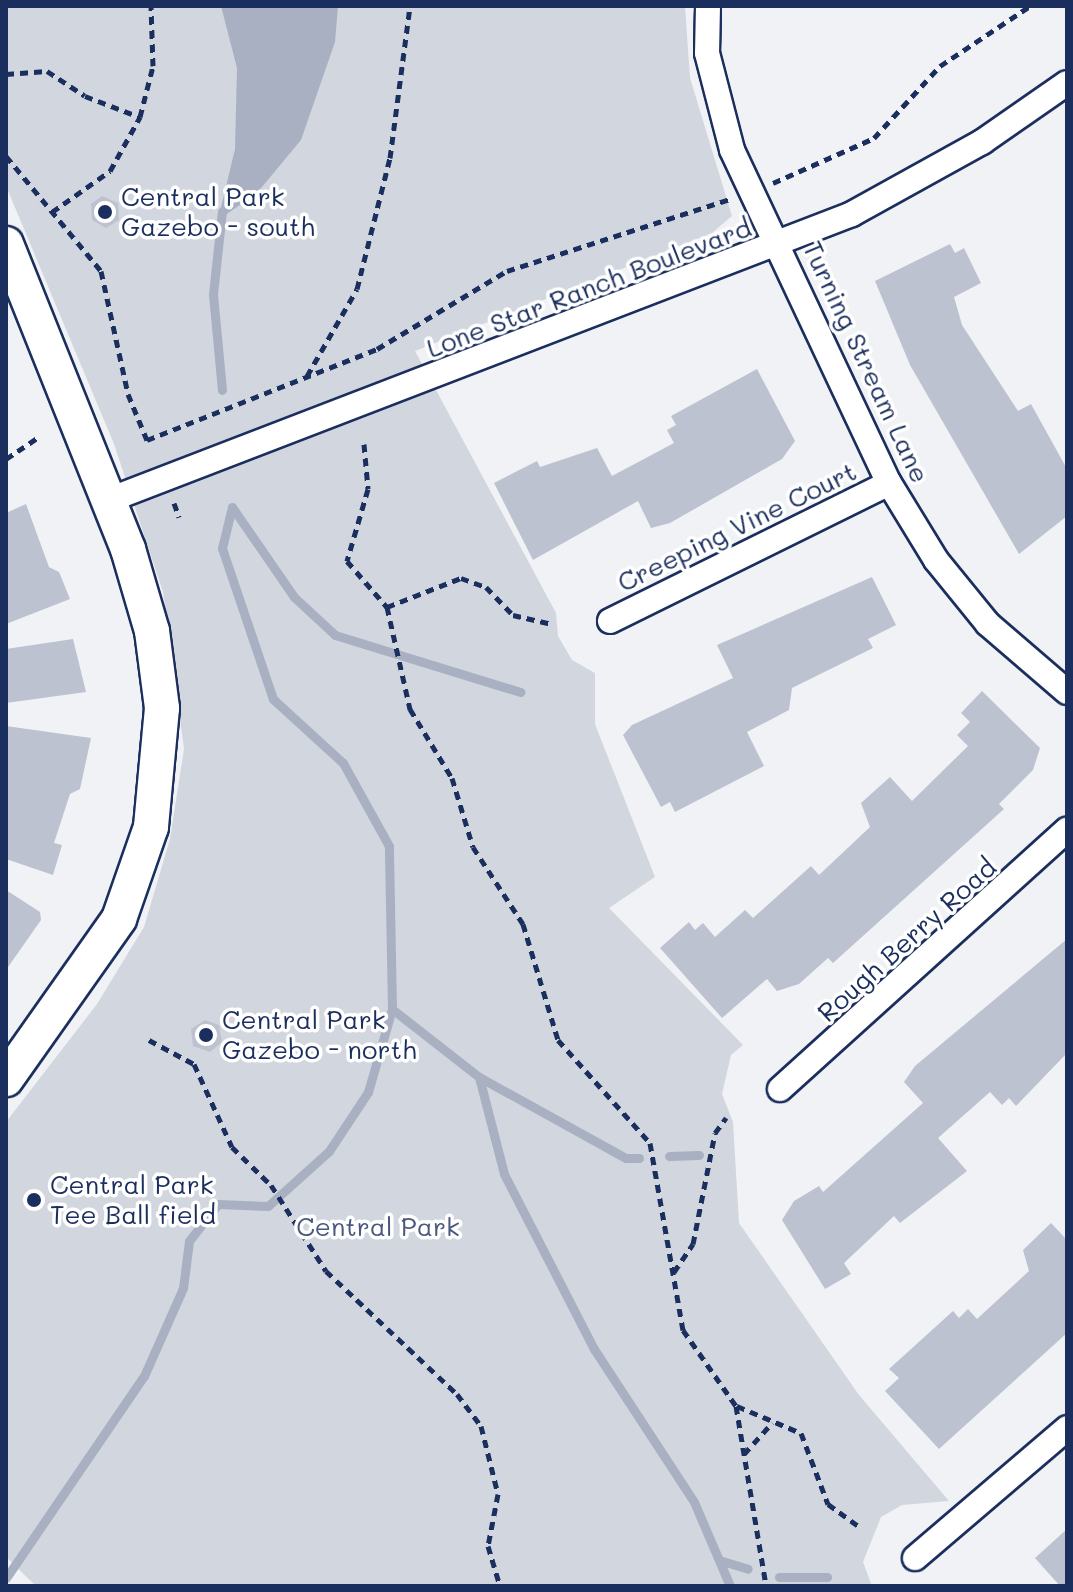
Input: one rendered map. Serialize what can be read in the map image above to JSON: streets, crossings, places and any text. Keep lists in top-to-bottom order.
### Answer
{
  "streets": {
    "street": [
      "Lone Star Ranch Boulevard",
      "Turning Stream Lane",
      "Creeping Vine Court",
      "Rough Berry Road"
    ]
  },
  "crossings": [
    ["Lone Star Ranch Boulevard", "Turning Stream Lane"],
    ["Turning Stream Lane", "Creeping Vine Court"]
  ],
  "parks": ["Central Park"],
  "places": ["Central Park Gazebo - south", "Central Park Gazebo - north", "Central Park Tee Ball field"]
}
